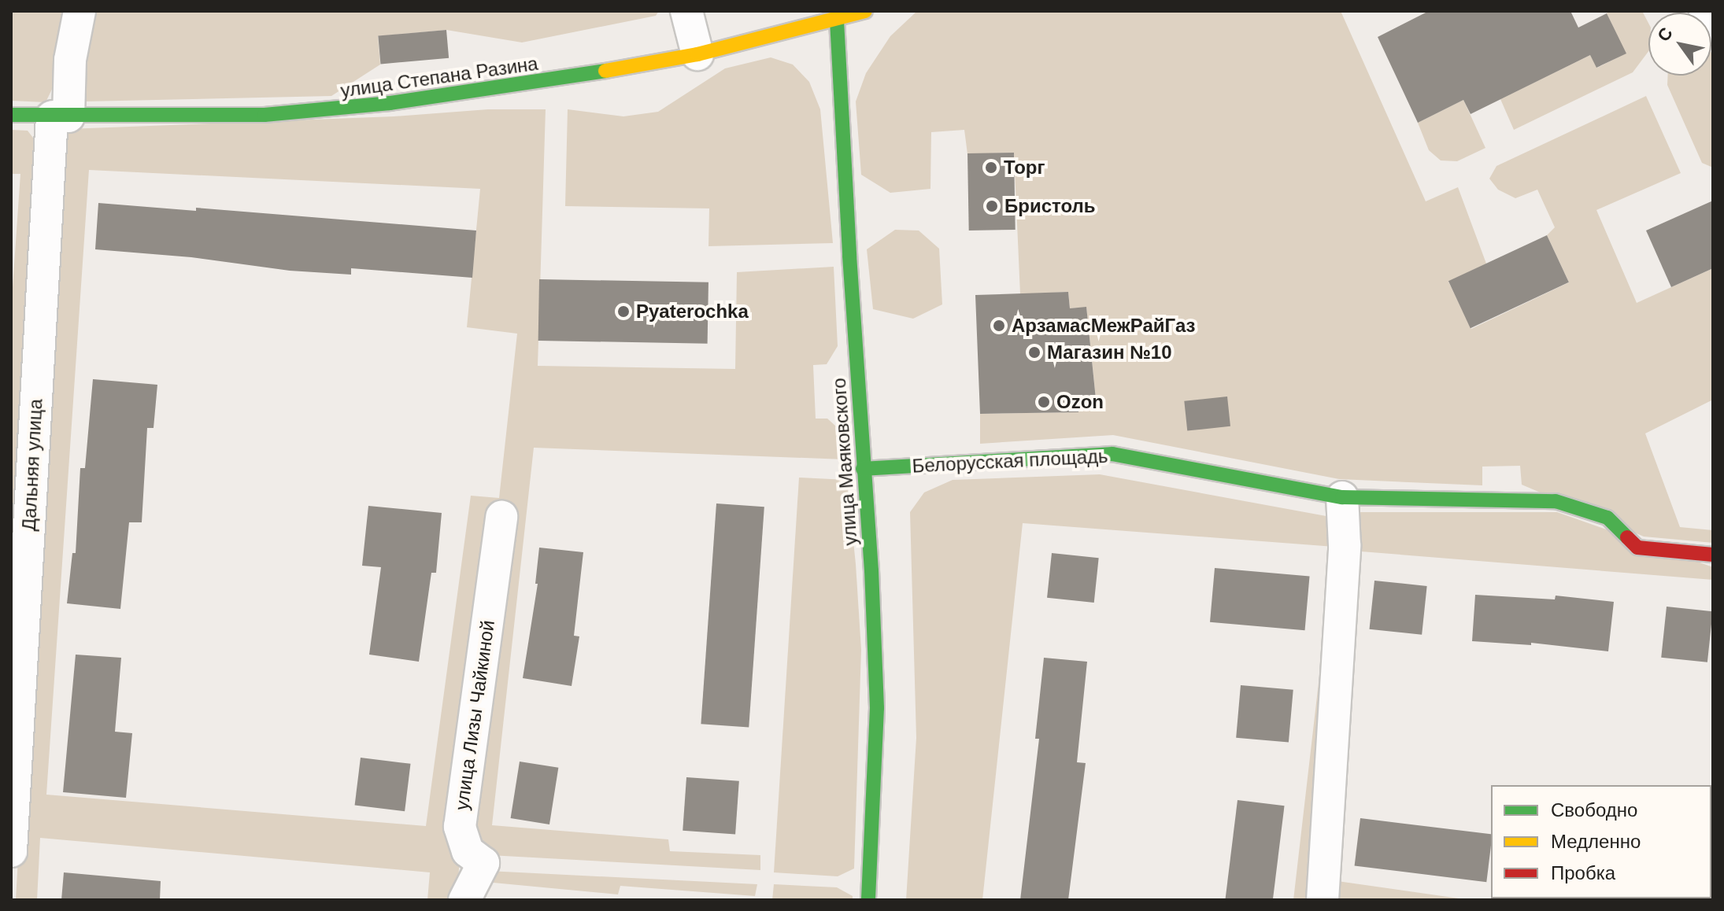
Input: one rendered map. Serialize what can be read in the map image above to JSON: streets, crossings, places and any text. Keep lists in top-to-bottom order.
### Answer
{
  "streets": {
    "main road": ["улица Степана Разина", "Белорусская площадь", "улица Маяковского"],
    "street": ["Дальняя улица", "улица Лизы Чайкиной"]
  },
  "crossings": [
    ["улица Степана Разина", "улица Маяковского"],
    ["улица Степана Разина", "Дальняя улица"],
    ["Белорусская площадь", "улица Маяковского"]
  ],
  "places": [
    "Торг",
    "Бристоль",
    "Pyaterochka",
    "АрзамасМежРайГаз",
    "Магазин №10",
    "Ozon"
  ],
  "legend": ["Свободно", "Медленно", "Пробка"],
  "north": "top left"
}
